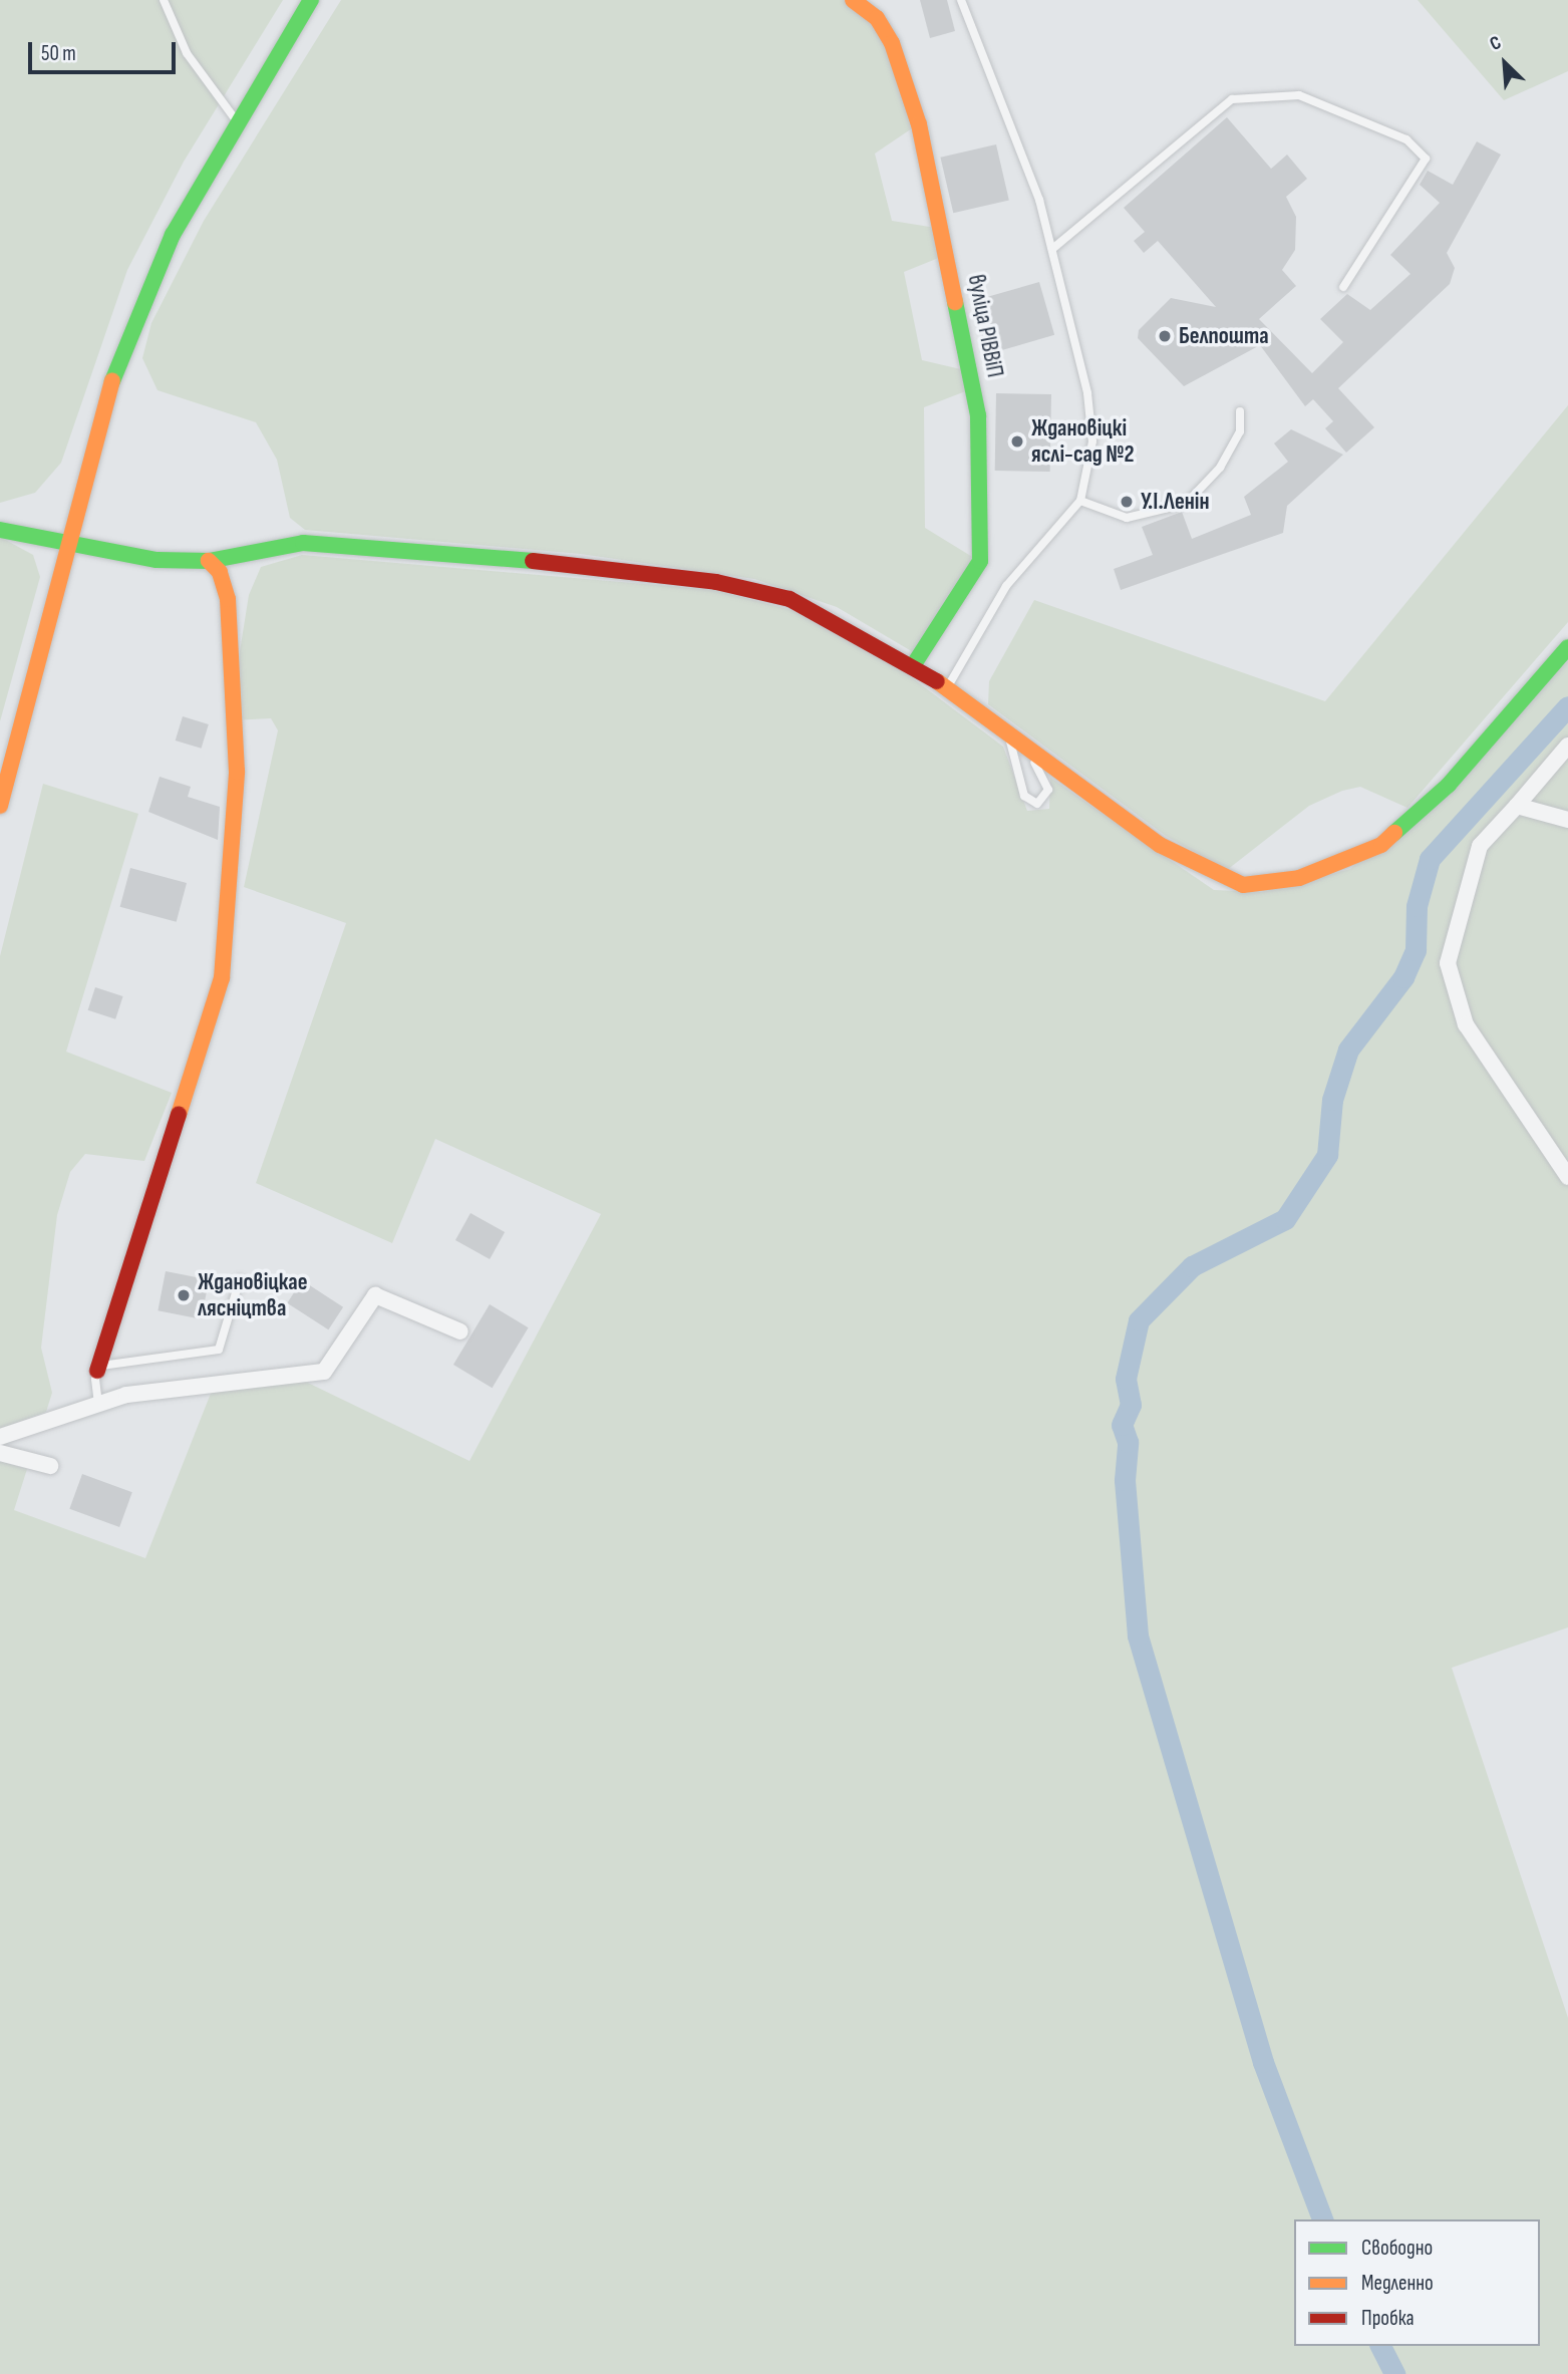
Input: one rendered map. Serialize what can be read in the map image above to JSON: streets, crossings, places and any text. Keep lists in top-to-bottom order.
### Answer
{
  "streets": {
    "street": ["вуліца РІВВіП"]
  },
  "places": [
    "Белпошта",
    "Ждановіцкі яслі-сад №2",
    "У.І.Ленін",
    "Ждановіцкае лясніцтва"
  ],
  "legend": ["Свободно", "Медленно", "Пробка"],
  "scale_bar": "50 m",
  "north": "top left"
}
